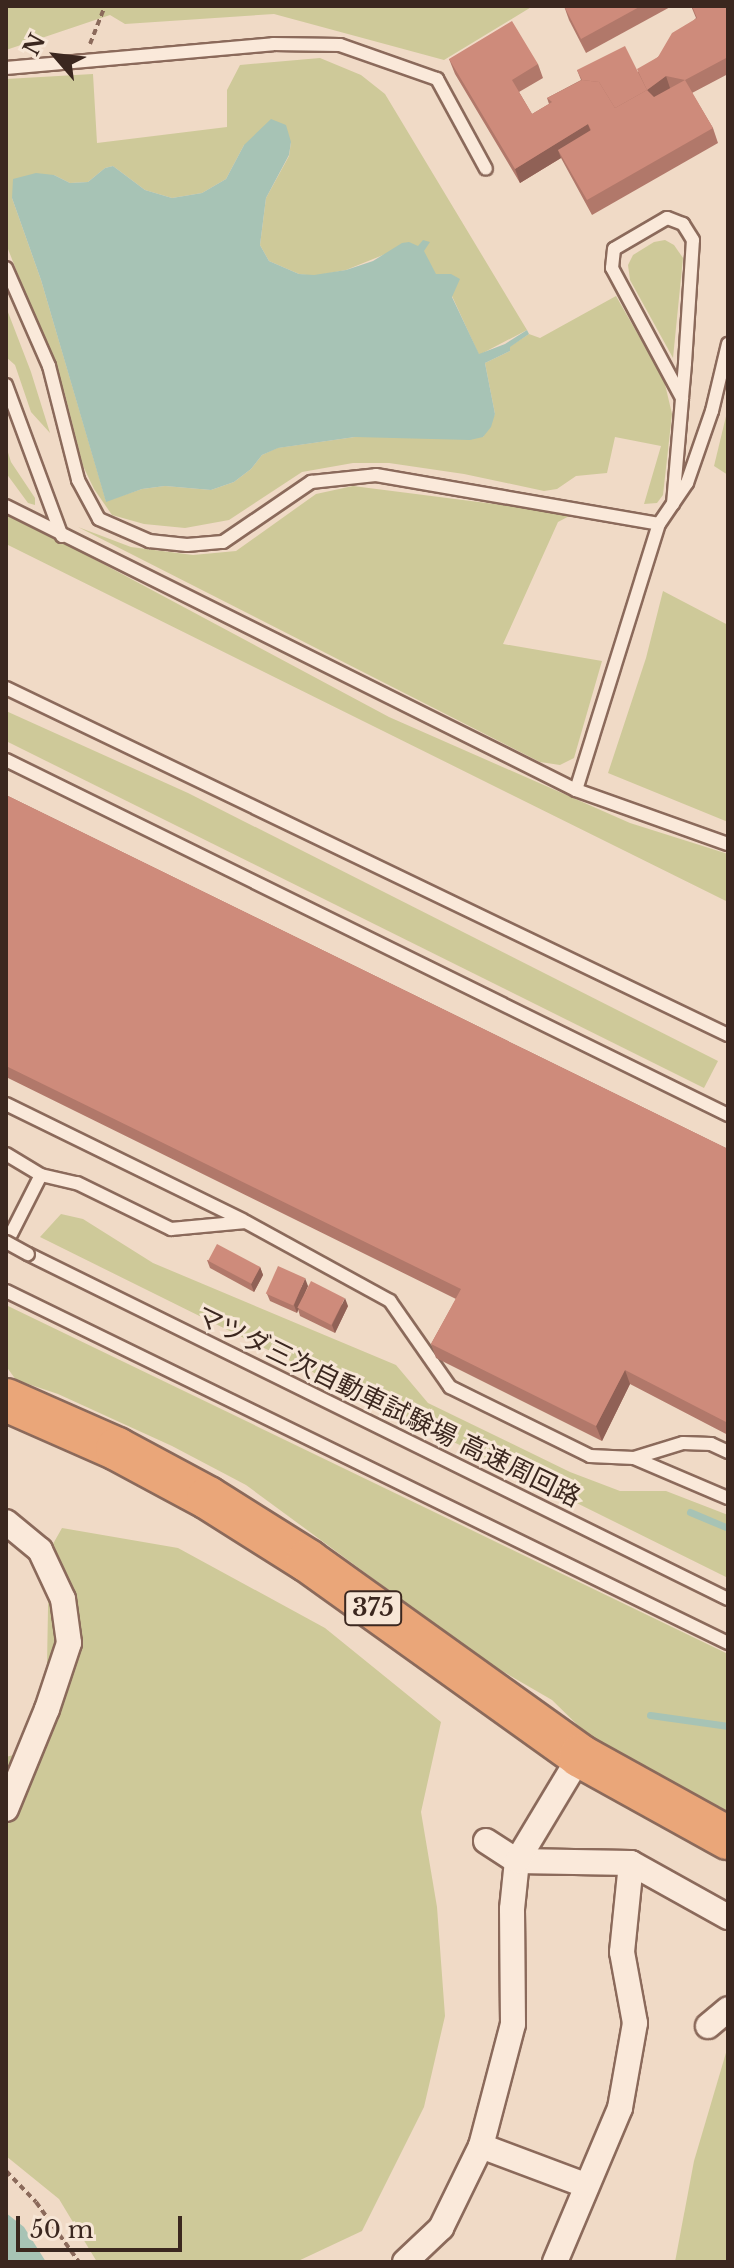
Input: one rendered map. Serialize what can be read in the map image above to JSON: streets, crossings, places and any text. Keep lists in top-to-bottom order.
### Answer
{
  "streets": {
    "highway": ["375"],
    "lane": ["マツダ三次自動車試験場 高速周回路"]
  },
  "scale_bar": "50 m",
  "north": "top left"
}
